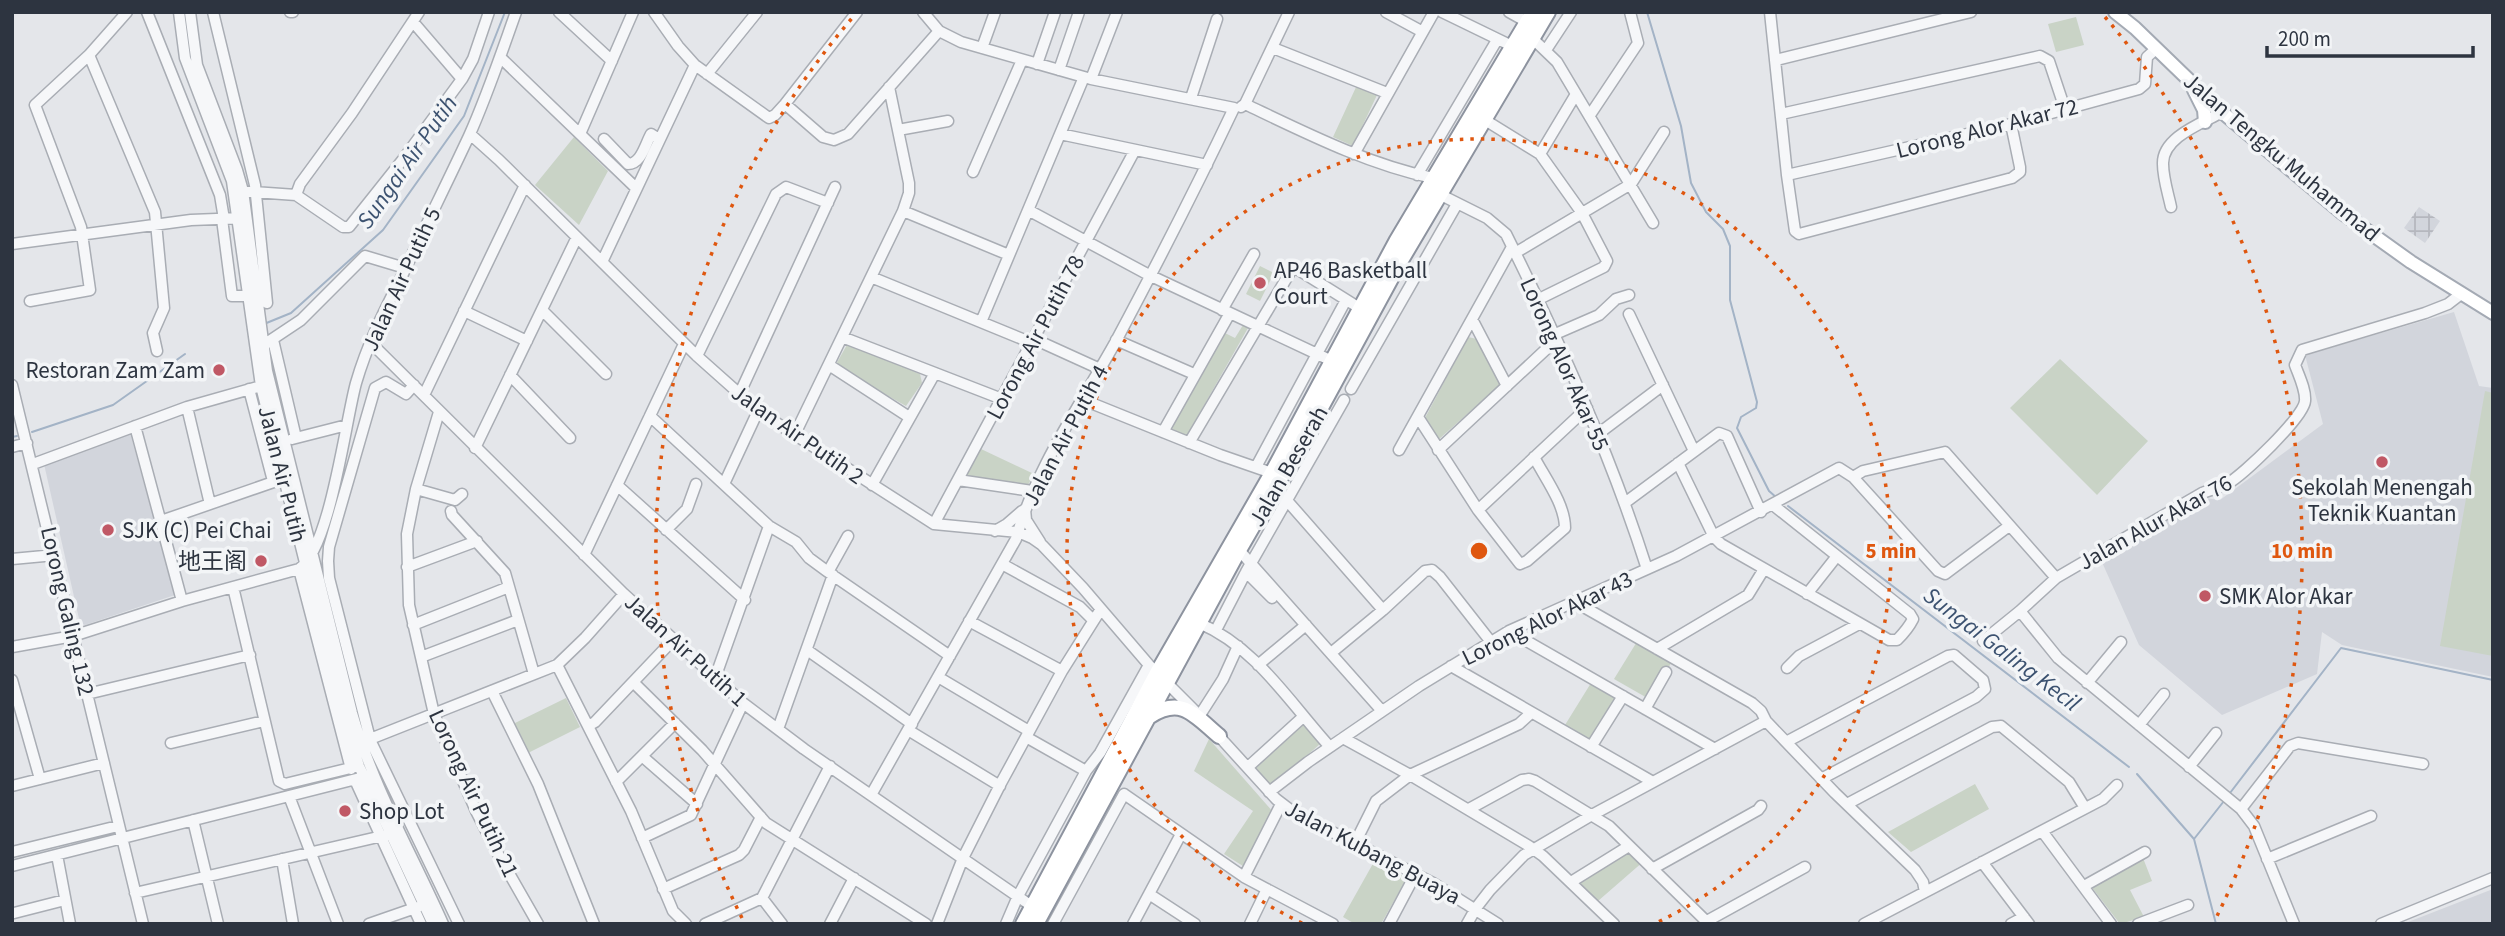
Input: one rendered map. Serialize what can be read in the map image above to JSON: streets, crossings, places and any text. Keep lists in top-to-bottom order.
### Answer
{
  "streets": {
    "highway": ["Jalan Beserah"],
    "main road": ["Jalan Tengku Muhammad"],
    "street": [
      "Lorong Alor Akar 72",
      "Jalan Air Putih 5",
      "Lorong Air Putih 78",
      "Lorong Alor Akar 55",
      "Jalan Air Putih 2",
      "Jalan Air Putih 4",
      "Jalan Air Putih",
      "Jalan Alur Akar 76",
      "Lorong Galing 132",
      "Lorong Alor Akar 43",
      "Jalan Air Putih 1",
      "Lorong Air Putih 21",
      "Jalan Kubang Buaya"
    ]
  },
  "crossings": [
    ["Lorong Alor Akar 72", "Jalan Tengku Muhammad"],
    ["Jalan Tengku Muhammad", "Jalan Alur Akar 76"],
    ["Jalan Air Putih 5", "Jalan Air Putih 2"],
    ["Jalan Air Putih 5", "Jalan Air Putih"],
    ["Jalan Air Putih 5", "Jalan Air Putih 1"],
    ["Lorong Air Putih 78", "Jalan Air Putih 2"],
    ["Lorong Alor Akar 55", "Jalan Beserah"],
    ["Lorong Alor Akar 55", "Lorong Alor Akar 43"],
    ["Jalan Air Putih 2", "Jalan Air Putih 4"],
    ["Jalan Air Putih 2", "Jalan Beserah"],
    ["Jalan Air Putih 2", "Jalan Kubang Buaya"],
    ["Jalan Air Putih 4", "Jalan Air Putih 1"],
    ["Jalan Beserah", "Jalan Air Putih 1"],
    ["Jalan Beserah", "Jalan Kubang Buaya"],
    ["Lorong Alor Akar 43", "Jalan Kubang Buaya"],
    ["Jalan Air Putih 1", "Lorong Air Putih 21"]
  ],
  "water": ["Sungai Air Putih", "Sungai Galing Kecil"],
  "places": [
    "AP46 Basketball Court",
    "Restoran Zam Zam",
    "Sekolah Menengah Teknik Kuantan",
    "SJK (C) Pei Chai",
    "地王阁",
    "SMK Alor Akar",
    "Shop Lot"
  ],
  "scale_bar": "200 m",
  "rings": ["5 min", "10 min"]
}
